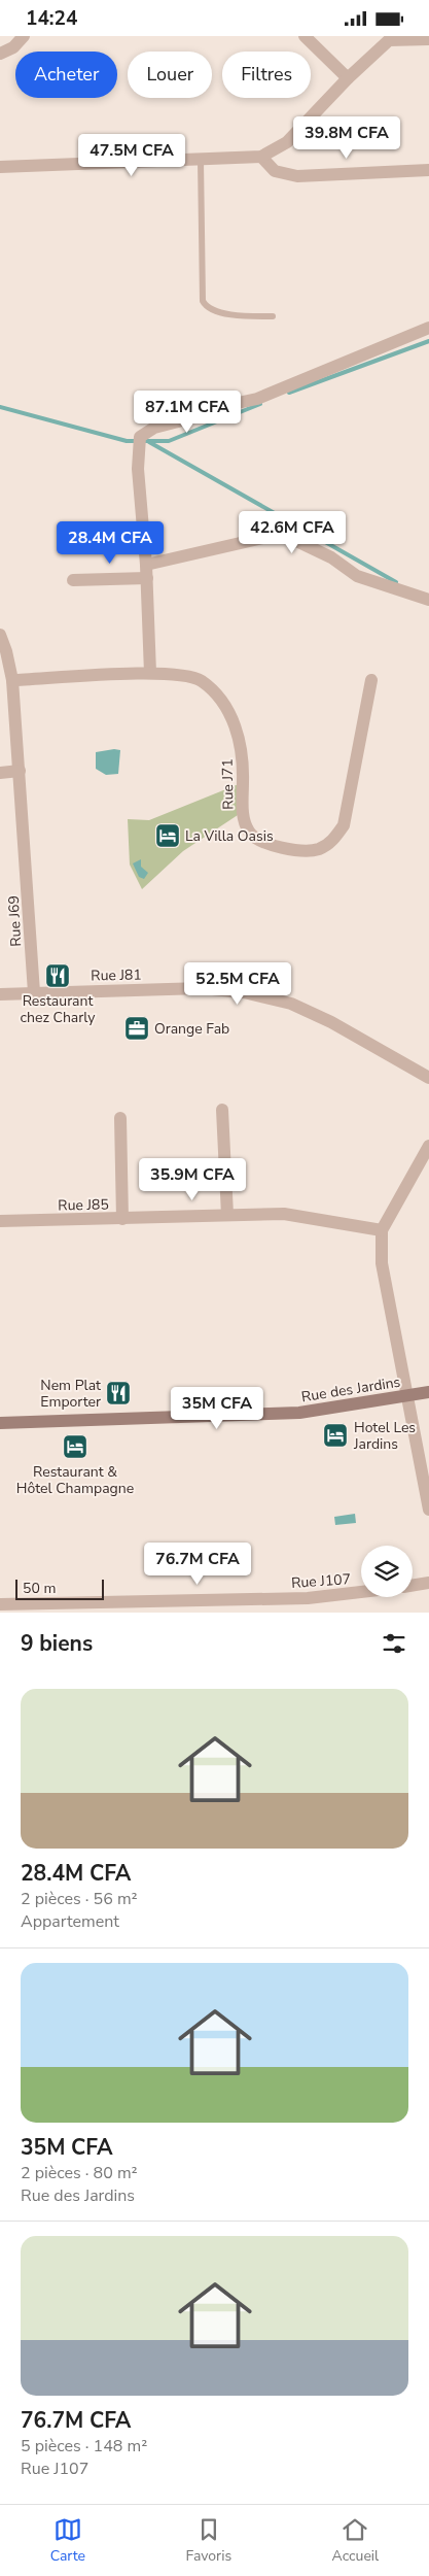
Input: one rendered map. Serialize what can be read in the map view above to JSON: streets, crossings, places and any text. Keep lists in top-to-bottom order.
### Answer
{
  "streets": {
    "main road": ["Rue des Jardins"],
    "street": [
      "Rue J71",
      "Rue J69",
      "Rue J81",
      "Rue J85",
      "Rue J107"
    ]
  },
  "crossings": [
    ["Rue J71", "Rue J69"],
    ["Rue J69", "Rue J81"]
  ],
  "places": {
    "hotel": ["La Villa Oasis", "Hotel Les Jardins", "Restaurant & Hôtel Champagne"],
    "restaurant": ["Restaurant chez Charly", "Nem Plat Emporter"],
    "office": ["Orange Fab"]
  },
  "scale_bar": "50 m",
  "page": {
    "status": "14:24",
    "chip": ["Acheter", "Louer", "Filtres"],
    "price": [
      "39.8M CFA",
      "47.5M CFA",
      "87.1M CFA",
      "42.6M CFA",
      "28.4M CFA",
      "52.5M CFA",
      "35.9M CFA",
      "35M CFA",
      "76.7M CFA"
    ],
    "scale": "50 m",
    "heading": "9 biens",
    "list": [
      {
        "name": "28.4M CFA",
        "note": "2 pièces · 56 m² · Appartement"
      },
      {
        "name": "35M CFA",
        "note": "2 pièces · 80 m² · Rue des Jardins"
      },
      {
        "name": "76.7M CFA",
        "note": "5 pièces · 148 m² · Rue J107"
      }
    ],
    "tabs": ["Carte", "Favoris", "Accueil"]
  }
}
